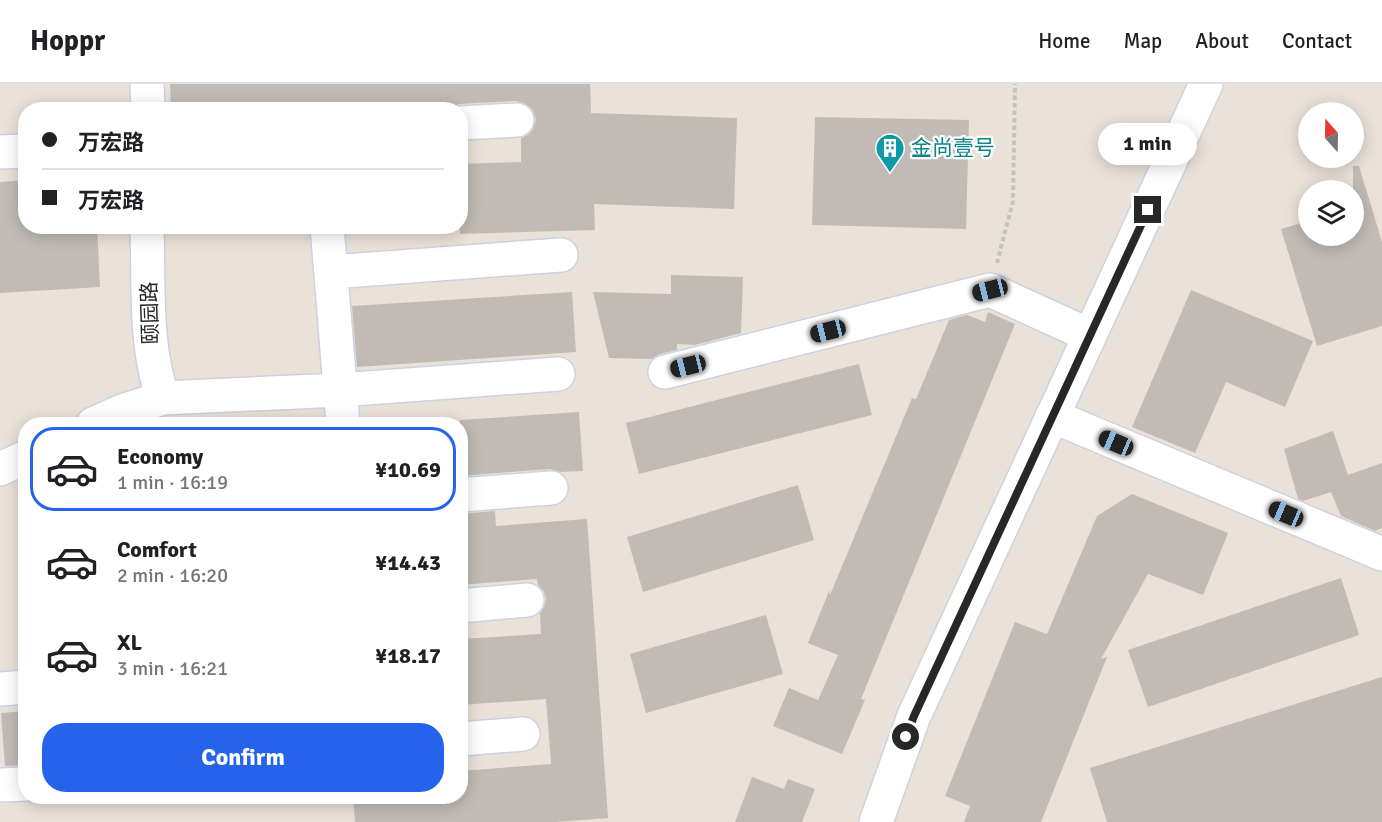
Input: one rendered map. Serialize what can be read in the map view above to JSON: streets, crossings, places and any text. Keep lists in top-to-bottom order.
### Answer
{
  "streets": {
    "street": ["颐园路"]
  },
  "places": {
    "building": ["金尚壹号"]
  },
  "north": "top",
  "page": {
    "header": "Hoppr",
    "nav": [
      "Home",
      "Map",
      "About",
      "Contact"
    ],
    "banner": ["万宏路", "万宏路"],
    "bubble": "1 min",
    "list": [
      {
        "name": "Economy",
        "note": "1 min · 16:19",
        "value": "¥10.69"
      },
      {
        "name": "Comfort",
        "note": "2 min · 16:20",
        "value": "¥14.43"
      },
      {
        "name": "XL",
        "note": "3 min · 16:21",
        "value": "¥18.17"
      }
    ],
    "buttons": "Confirm"
  }
}
